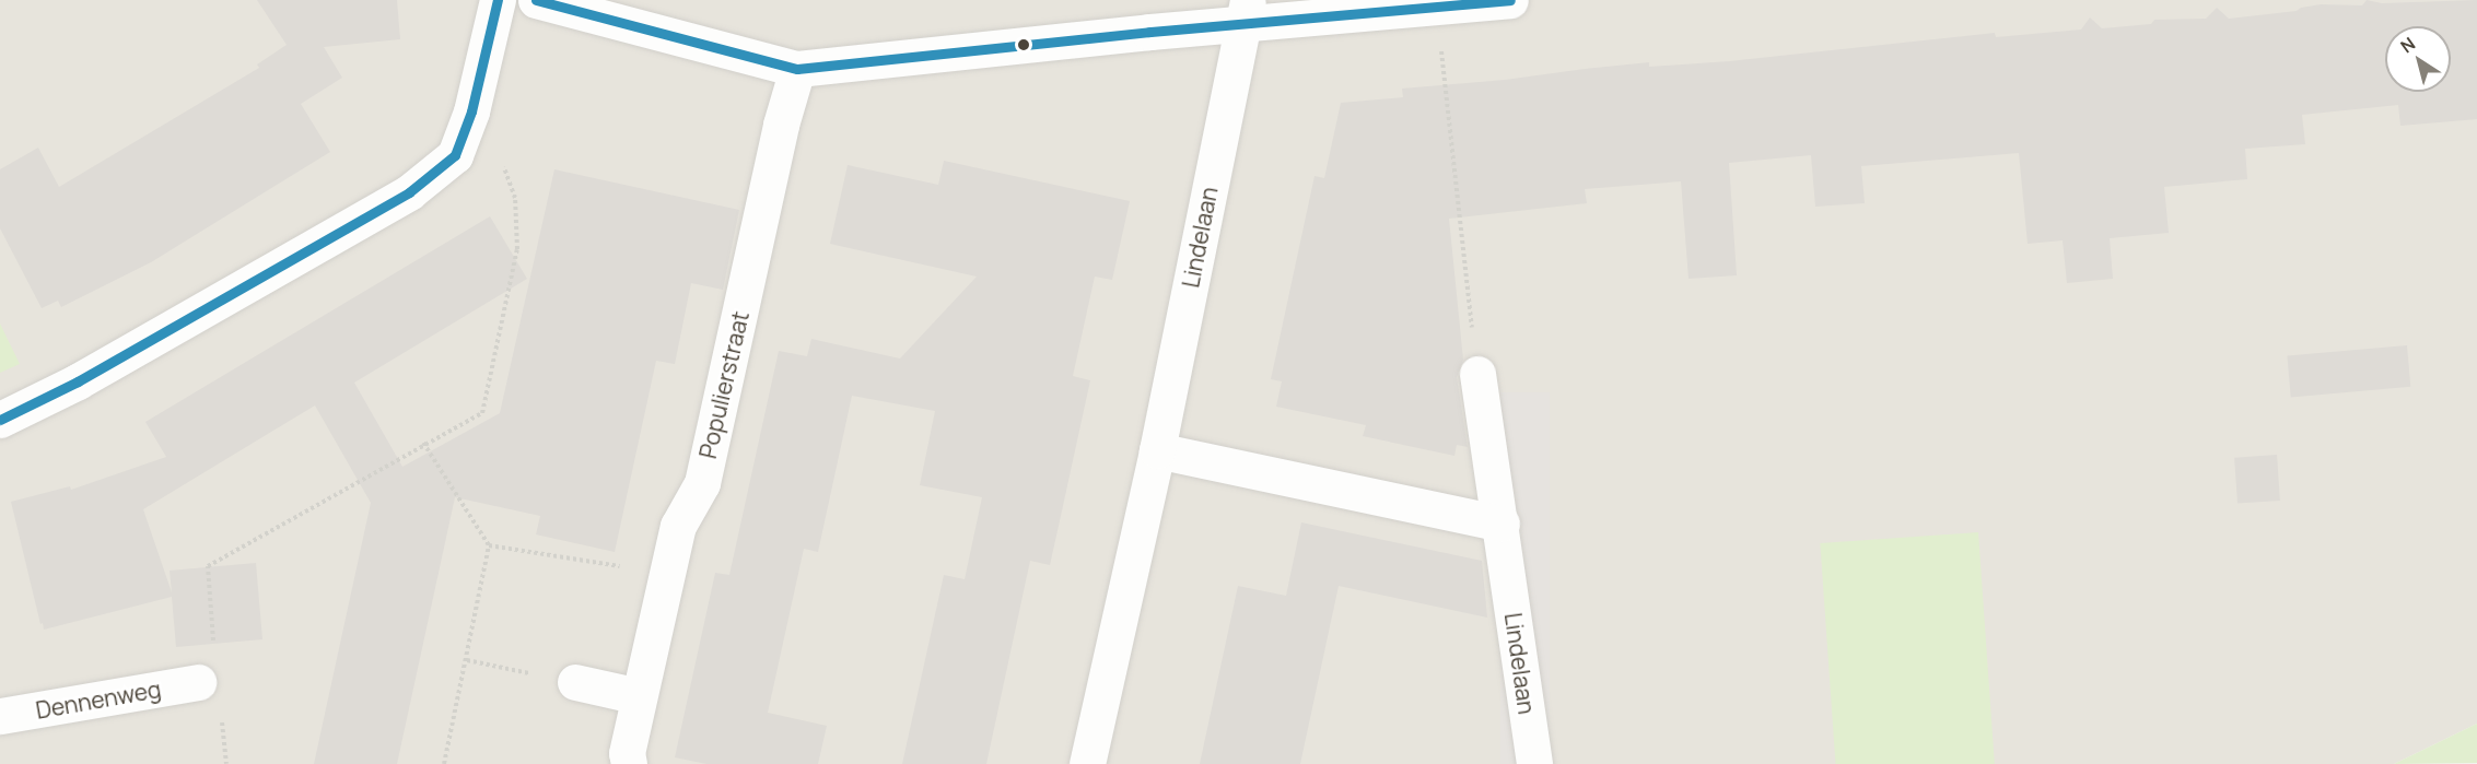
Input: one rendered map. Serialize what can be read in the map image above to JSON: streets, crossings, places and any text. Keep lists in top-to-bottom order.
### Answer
{
  "streets": {
    "street": ["Lindelaan", "Populierstraat", "Dennenweg"]
  },
  "north": "top left"
}
